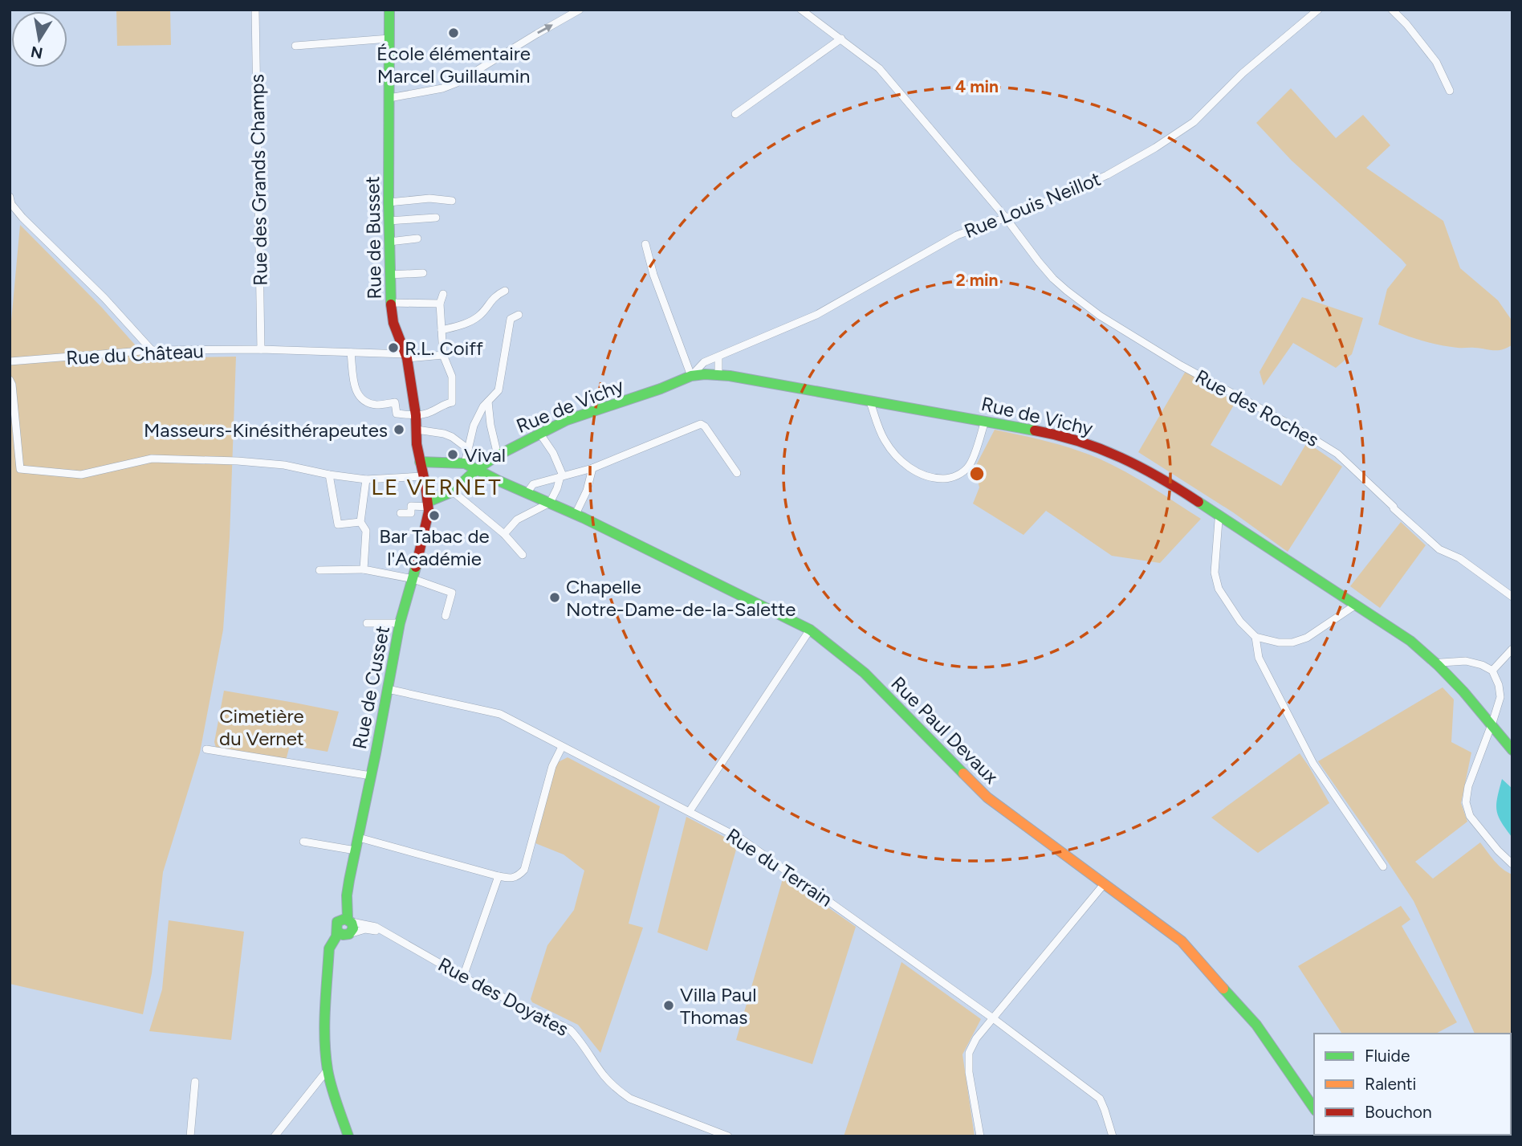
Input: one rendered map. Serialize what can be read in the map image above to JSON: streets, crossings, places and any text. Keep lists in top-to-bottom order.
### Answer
{
  "streets": {
    "street": [
      "Rue des Grands Champs",
      "Rue Louis Neillot",
      "Rue de Busset",
      "Rue du Château",
      "Rue de Vichy",
      "Rue des Roches",
      "Rue de Cusset",
      "Rue Paul Devaux",
      "Rue du Terrain",
      "Rue des Doyates"
    ]
  },
  "crossings": [
    ["Rue des Grands Champs", "Rue du Château"],
    ["Rue Louis Neillot", "Rue de Vichy"],
    ["Rue Louis Neillot", "Rue des Roches"],
    ["Rue de Busset", "Rue du Château"],
    ["Rue de Busset", "Rue de Cusset"],
    ["Rue de Vichy", "Rue Paul Devaux"],
    ["Rue de Cusset", "Rue du Terrain"],
    ["Rue de Cusset", "Rue des Doyates"]
  ],
  "districts": ["LE VERNET"],
  "parks": ["Cimetière du Vernet"],
  "places": [
    "École élémentaire Marcel Guillaumin",
    "R.L. Coiff",
    "Masseurs-Kinésithérapeutes",
    "Vival",
    "Bar Tabac de l'Académie",
    "Chapelle Notre-Dame-de-la-Salette",
    "Villa Paul Thomas"
  ],
  "legend": ["Fluide", "Ralenti", "Bouchon"],
  "north": "bottom",
  "rings": ["4 min", "2 min"]
}
